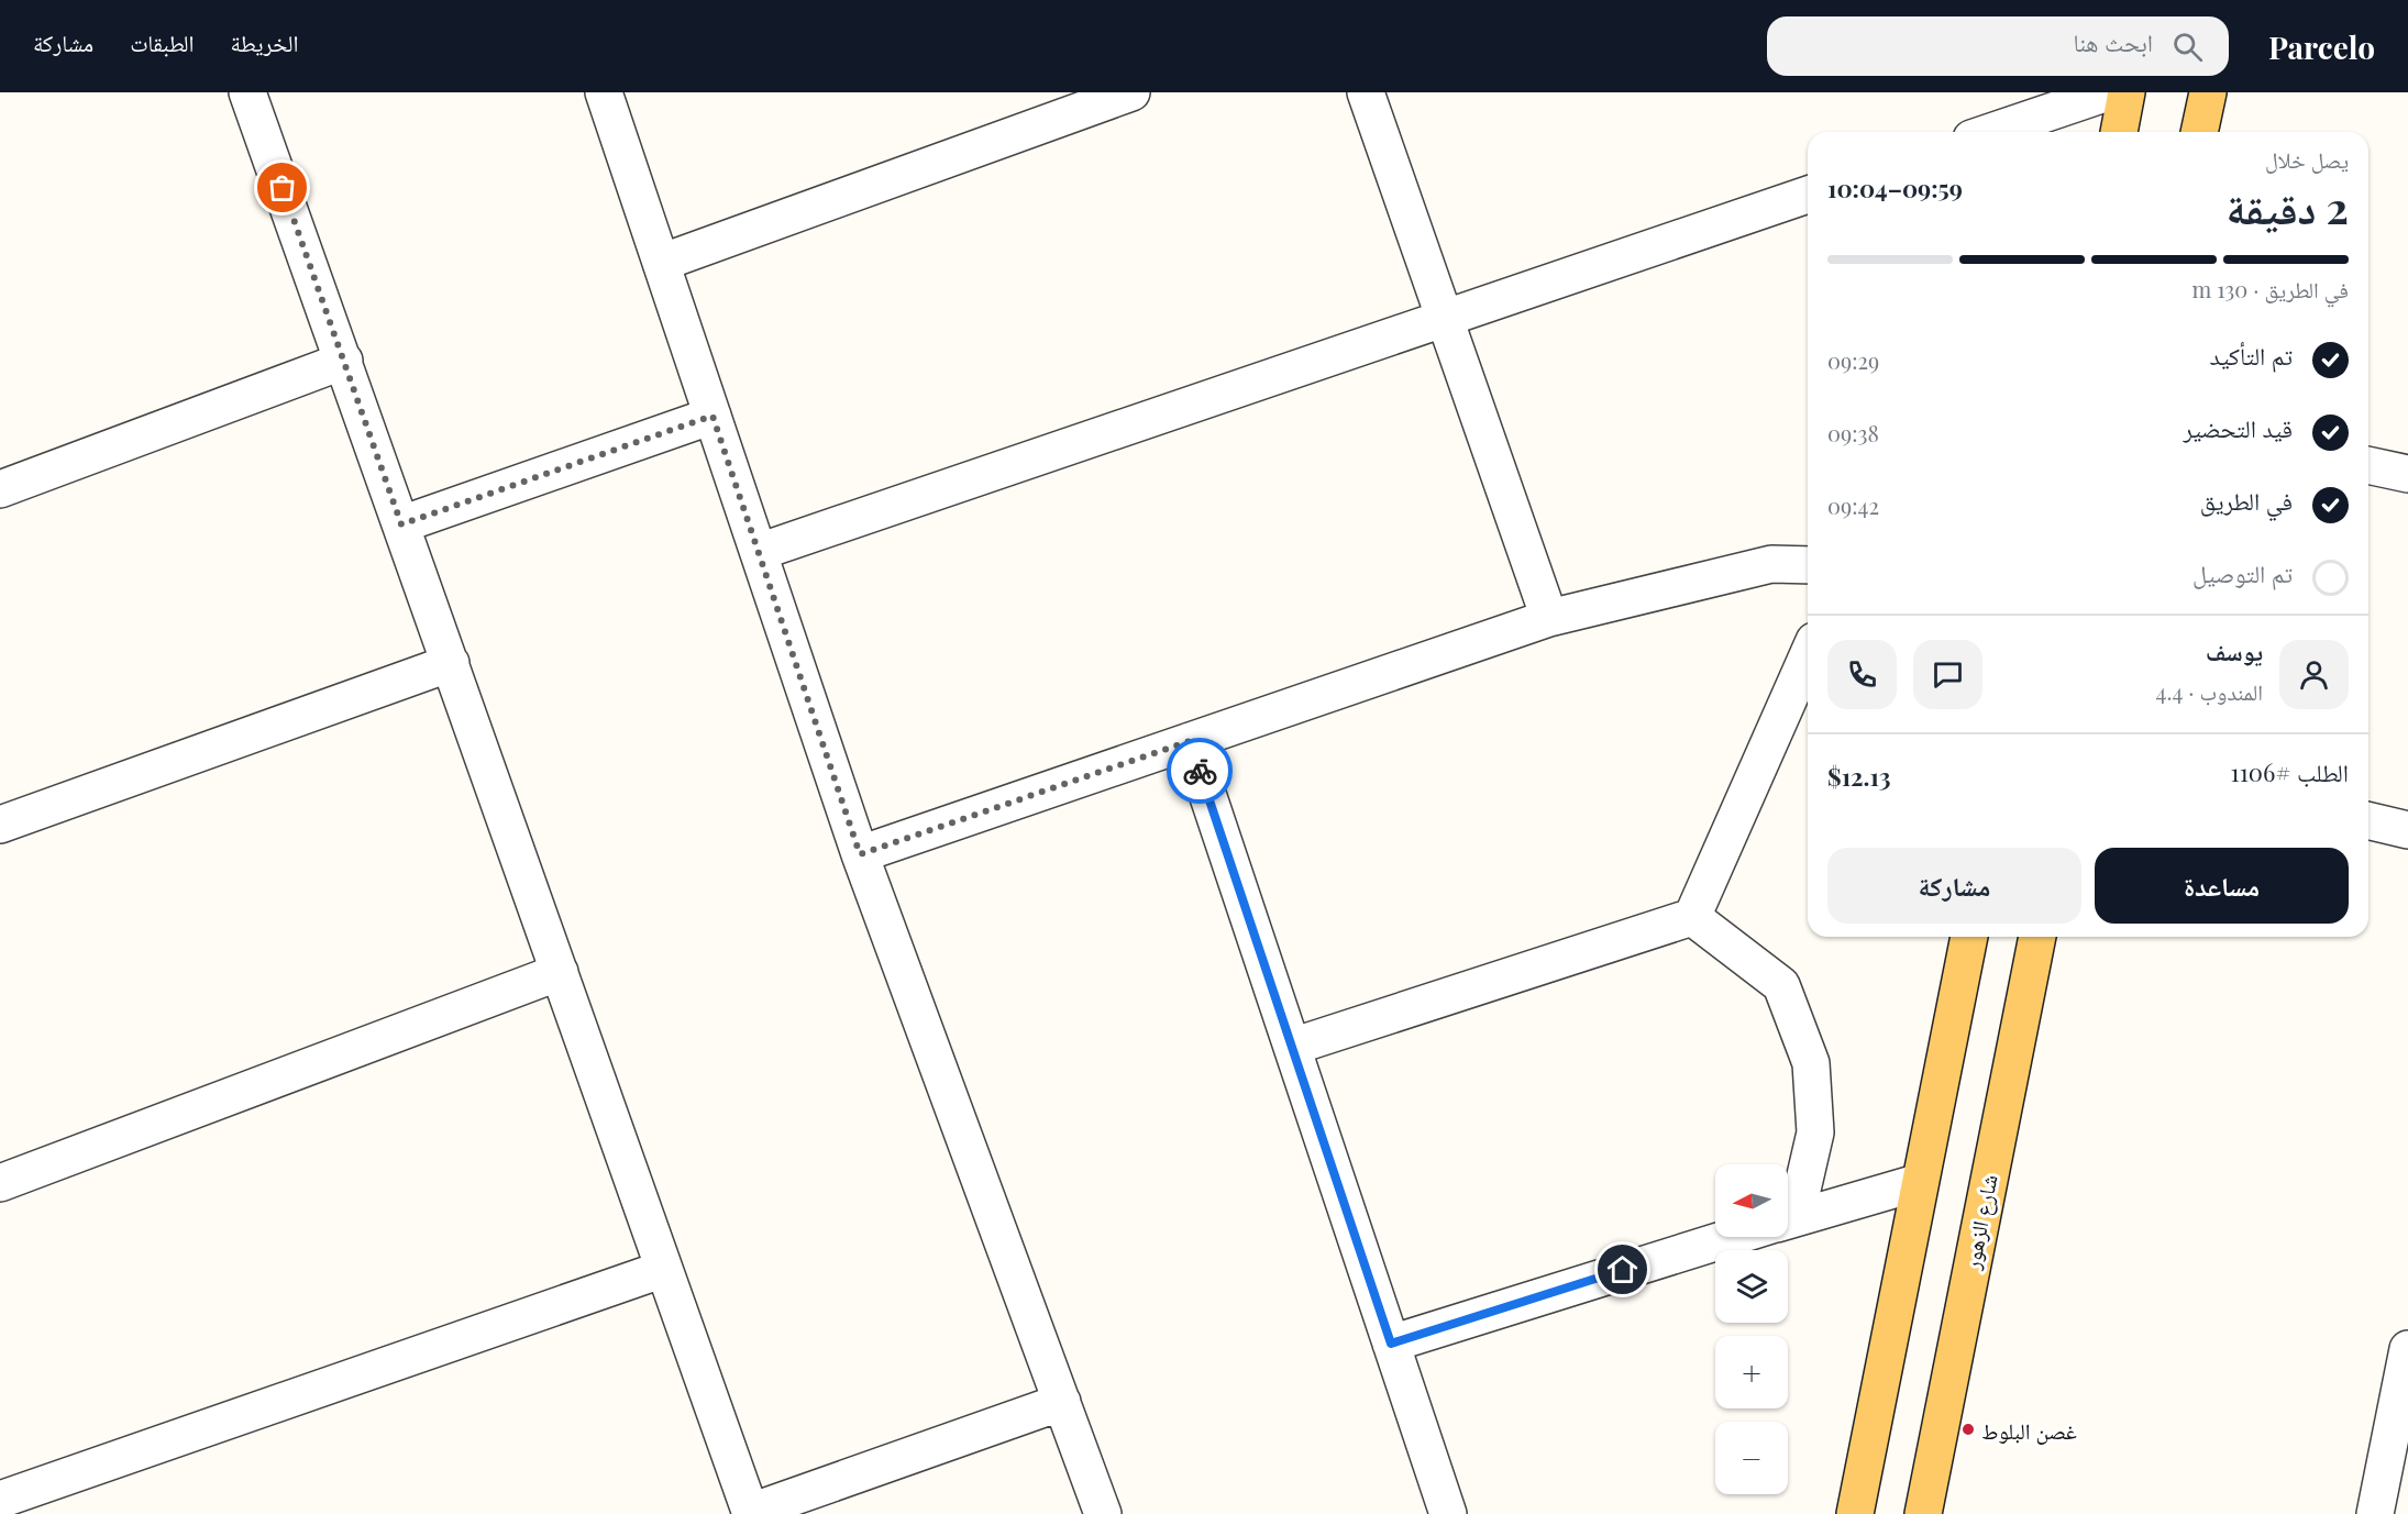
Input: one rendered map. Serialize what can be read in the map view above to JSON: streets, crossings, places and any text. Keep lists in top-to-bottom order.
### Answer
{
  "streets": {
    "main road": ["شارع الزهور"]
  },
  "places": ["غصن البلوط"],
  "north": "left",
  "page": {
    "header": "Parcelo",
    "search": "ابحث هنا",
    "nav": ["الخريطة", "الطبقات", "مشاركة"],
    "heading": ["2 دقيقة", "يصل خلال", "09:59–10:04"],
    "panel": [
      "يوسف",
      "المندوب · 4.4",
      "الطلب #1106",
      "$12.13"
    ],
    "bar": "في الطريق · 130 m",
    "list": [
      ["تم التأكيد", "09:29"],
      ["قيد التحضير", "09:38"],
      ["في الطريق", "09:42"],
      "تم التوصيل"
    ],
    "buttons": ["مساعدة", "مشاركة"],
    "map_buttons": ["+", "−"]
  }
}
